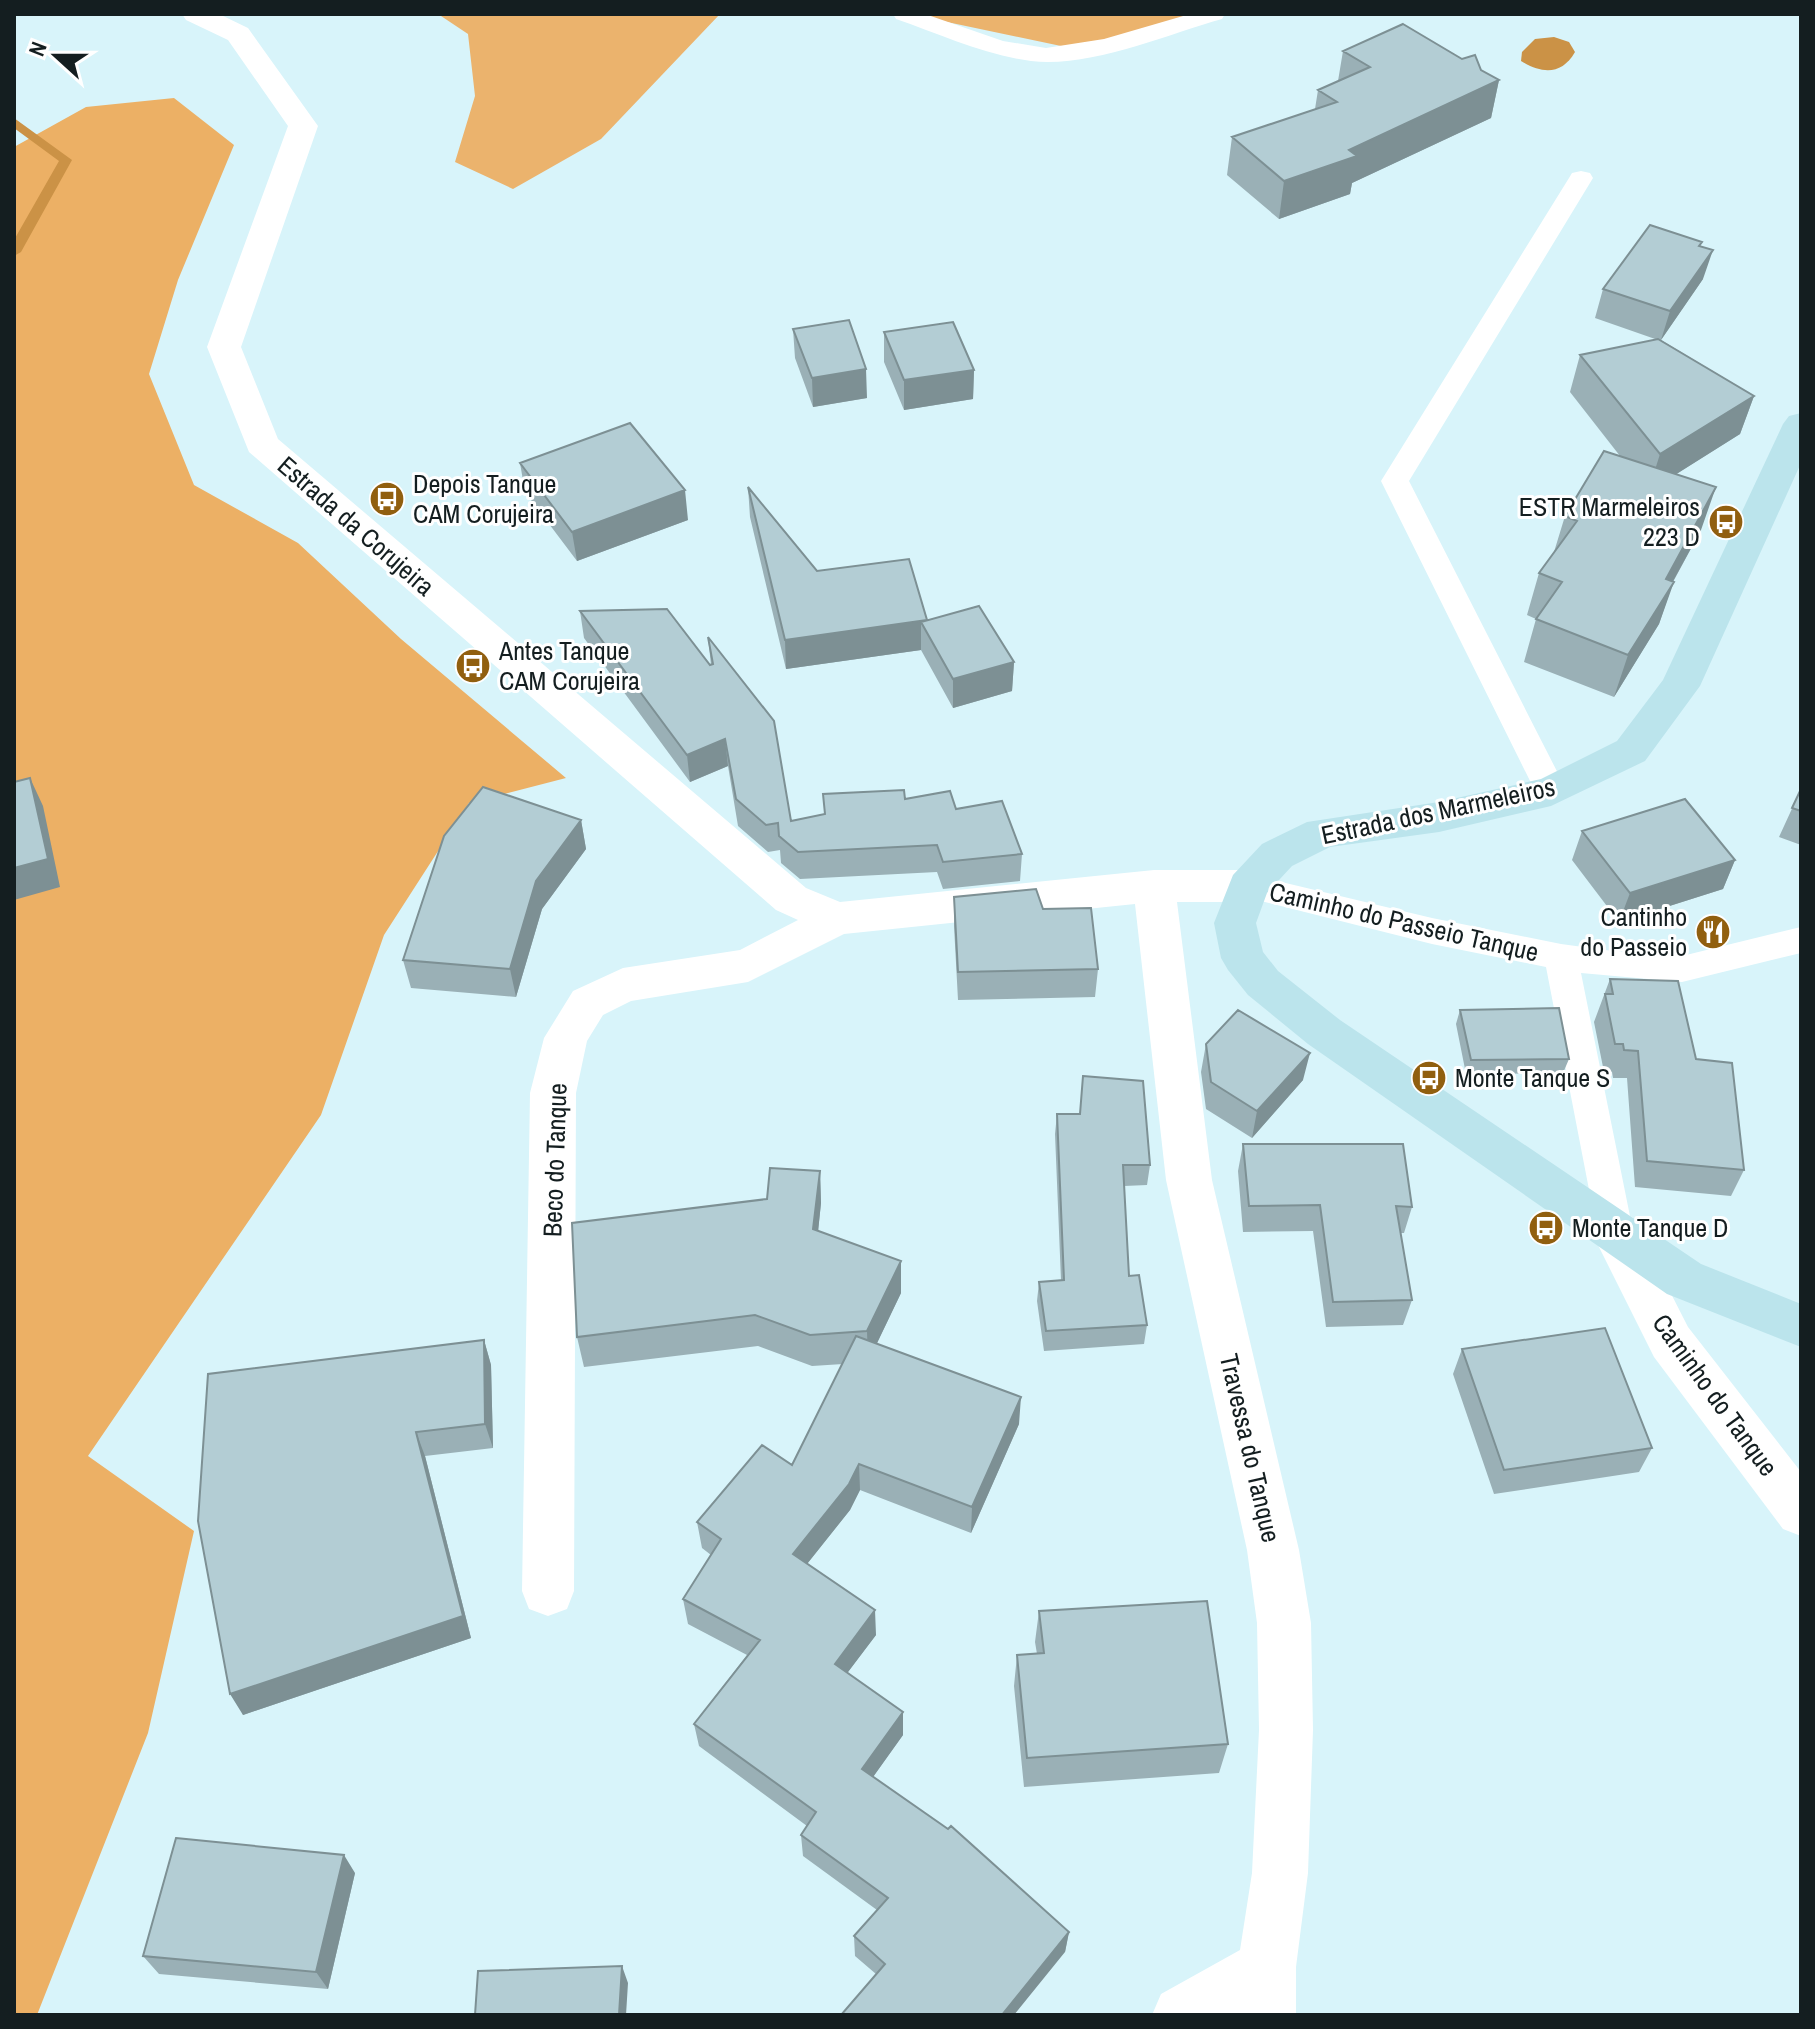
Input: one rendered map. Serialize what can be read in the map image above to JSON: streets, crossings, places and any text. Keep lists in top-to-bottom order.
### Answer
{
  "streets": {
    "main road": ["Estrada dos Marmeleiros"],
    "street": [
      "Estrada da Corujeira",
      "Beco do Tanque",
      "Caminho do Tanque",
      "Travessa do Tanque"
    ],
    "lane": ["Caminho do Passeio Tanque"]
  },
  "crossings": [
    ["Estrada da Corujeira", "Beco do Tanque"],
    ["Estrada dos Marmeleiros", "Caminho do Passeio Tanque"],
    ["Estrada dos Marmeleiros", "Caminho do Tanque"],
    ["Caminho do Passeio Tanque", "Caminho do Tanque"]
  ],
  "places": {
    "bus stop": [
      "Depois Tanque CAM Corujeira",
      "ESTR Marmeleiros 223 D",
      "Antes Tanque CAM Corujeira",
      "Monte Tanque S",
      "Monte Tanque D"
    ],
    "restaurant": ["Cantinho do Passeio"]
  },
  "north": "left"
}
